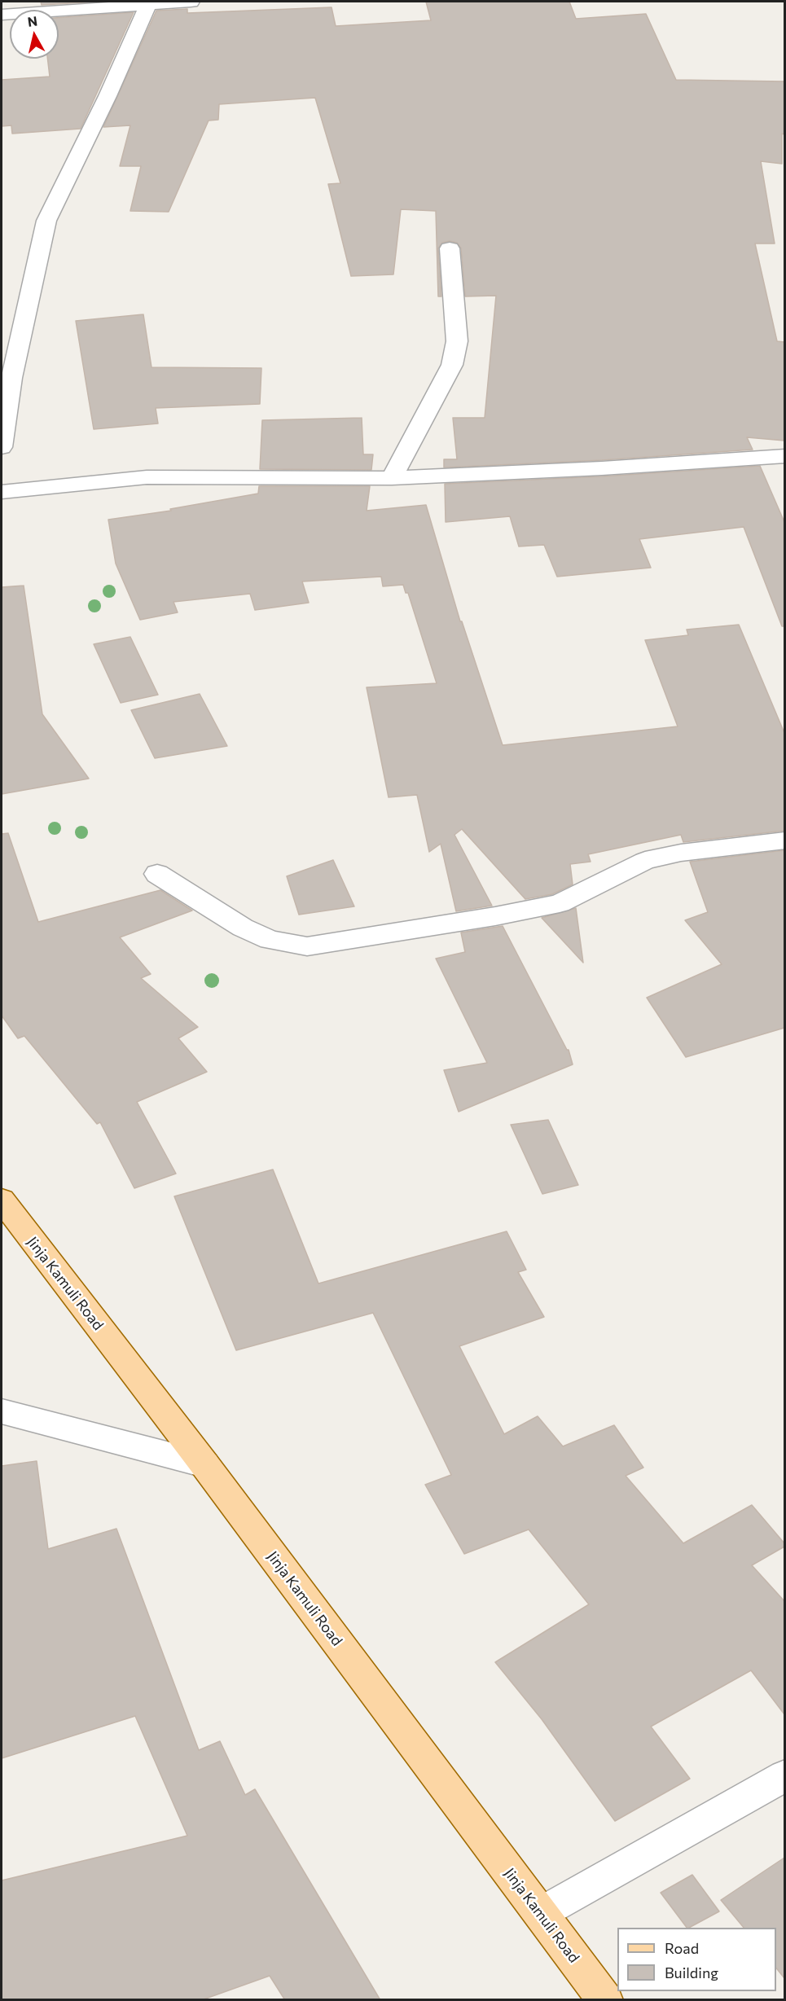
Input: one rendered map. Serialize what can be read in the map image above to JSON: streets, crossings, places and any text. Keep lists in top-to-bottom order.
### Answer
{
  "streets": {
    "main road": ["Jinja Kamuli Road"]
  },
  "legend": ["Road", "Building"],
  "north": "top"
}
